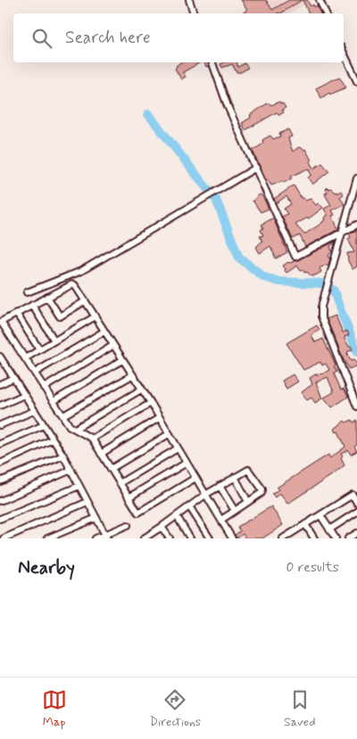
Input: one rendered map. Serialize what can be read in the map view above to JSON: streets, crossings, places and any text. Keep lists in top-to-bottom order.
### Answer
{
  "page": {
    "search": "Search here",
    "heading": ["Nearby", "0 results"],
    "nav": ["Map", "Directions", "Saved"]
  }
}
